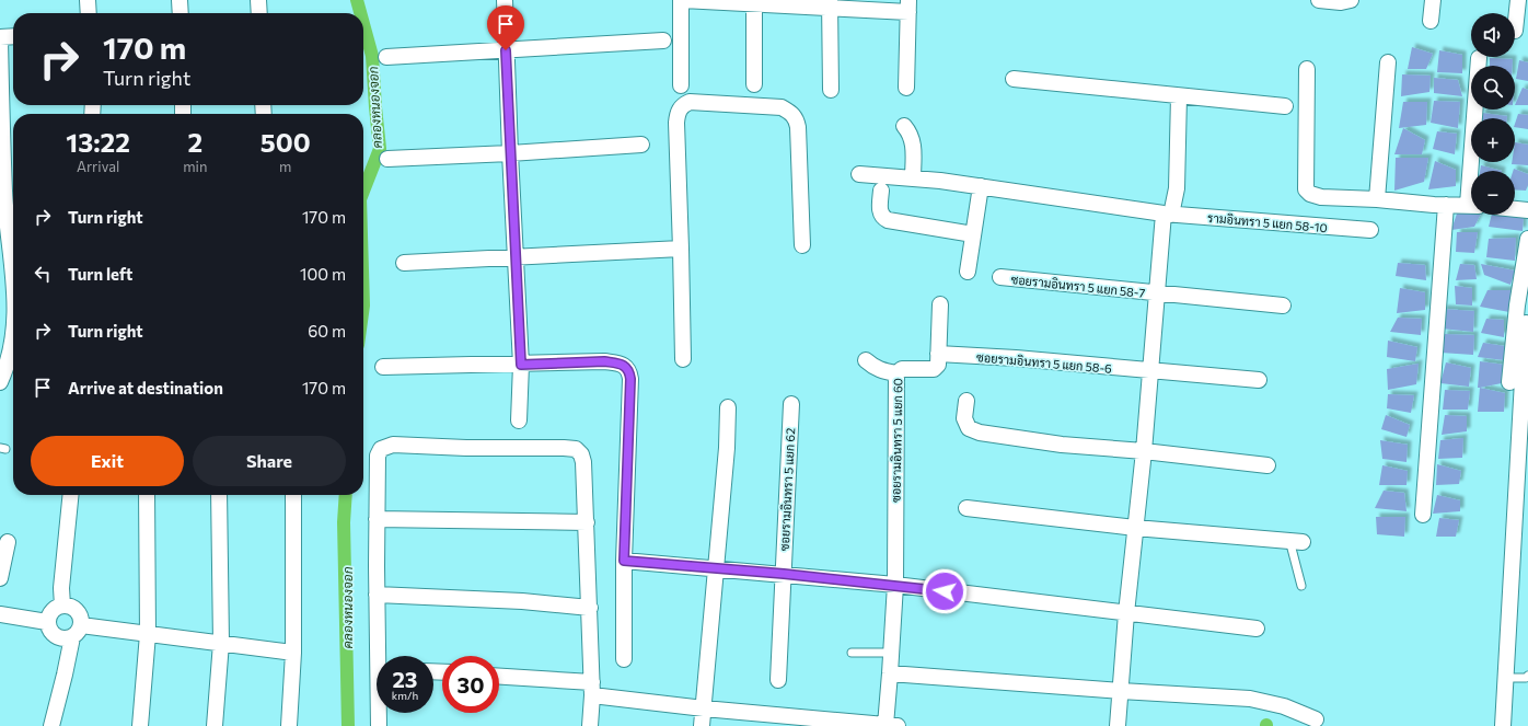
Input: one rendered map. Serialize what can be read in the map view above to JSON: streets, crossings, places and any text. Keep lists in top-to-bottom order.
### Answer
{
  "streets": {
    "street": [
      "รามอินทรา 5 แยก 58-10",
      "ซอยรามอินทรา 5 แยก 58-7",
      "ซอยรามอินทรา 5 แยก 58-6",
      "ซอยรามอินทรา 5 แยก 60",
      "ซอยรามอินทรา 5 แยก 62"
    ]
  },
  "crossings": [
    ["ซอยรามอินทรา 5 แยก 58-6", "ซอยรามอินทรา 5 แยก 60"]
  ],
  "water": ["คลองหนองจอก"],
  "page": {
    "map_buttons": ["+", "−"],
    "turn": ["170 m", "Turn right"],
    "eta": [
      "13:22",
      "Arrival",
      "2",
      "min",
      "500",
      "m"
    ],
    "list": [
      {
        "name": "Turn right",
        "value": "170 m"
      },
      {
        "name": "Turn left",
        "value": "100 m"
      },
      {
        "name": "Turn right",
        "value": "60 m"
      },
      {
        "name": "Arrive at destination",
        "value": "170 m"
      }
    ],
    "buttons": ["Exit", "Share"],
    "speed": "23 km/h",
    "limit": "30"
  }
}
